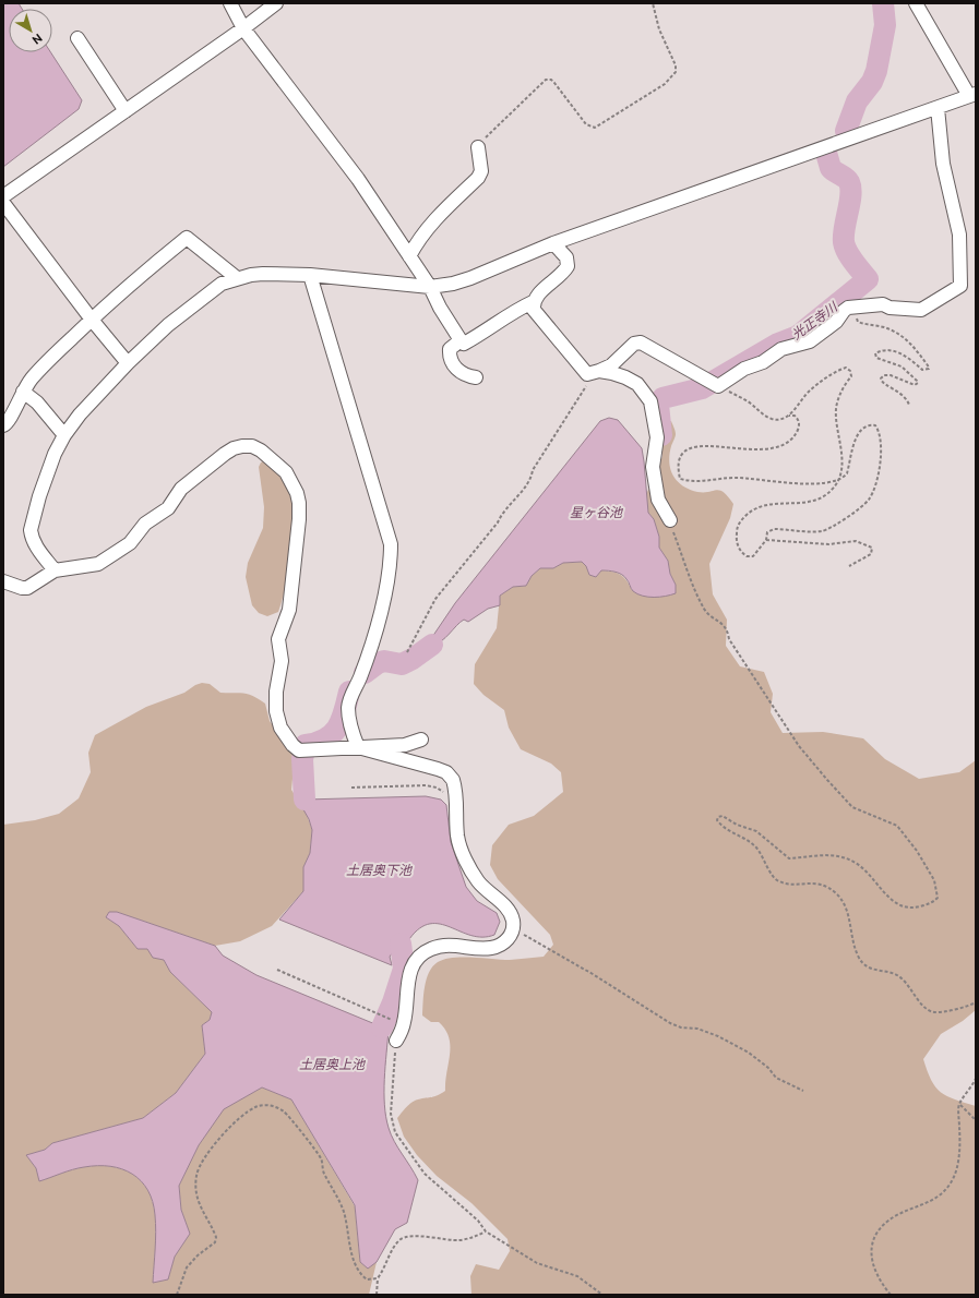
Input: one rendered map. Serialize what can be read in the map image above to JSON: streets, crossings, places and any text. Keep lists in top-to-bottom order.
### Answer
{
  "water": [
    "光正寺川",
    "星ヶ谷池",
    "土居奥下池",
    "土居奥上池"
  ],
  "north": "bottom right"
}
